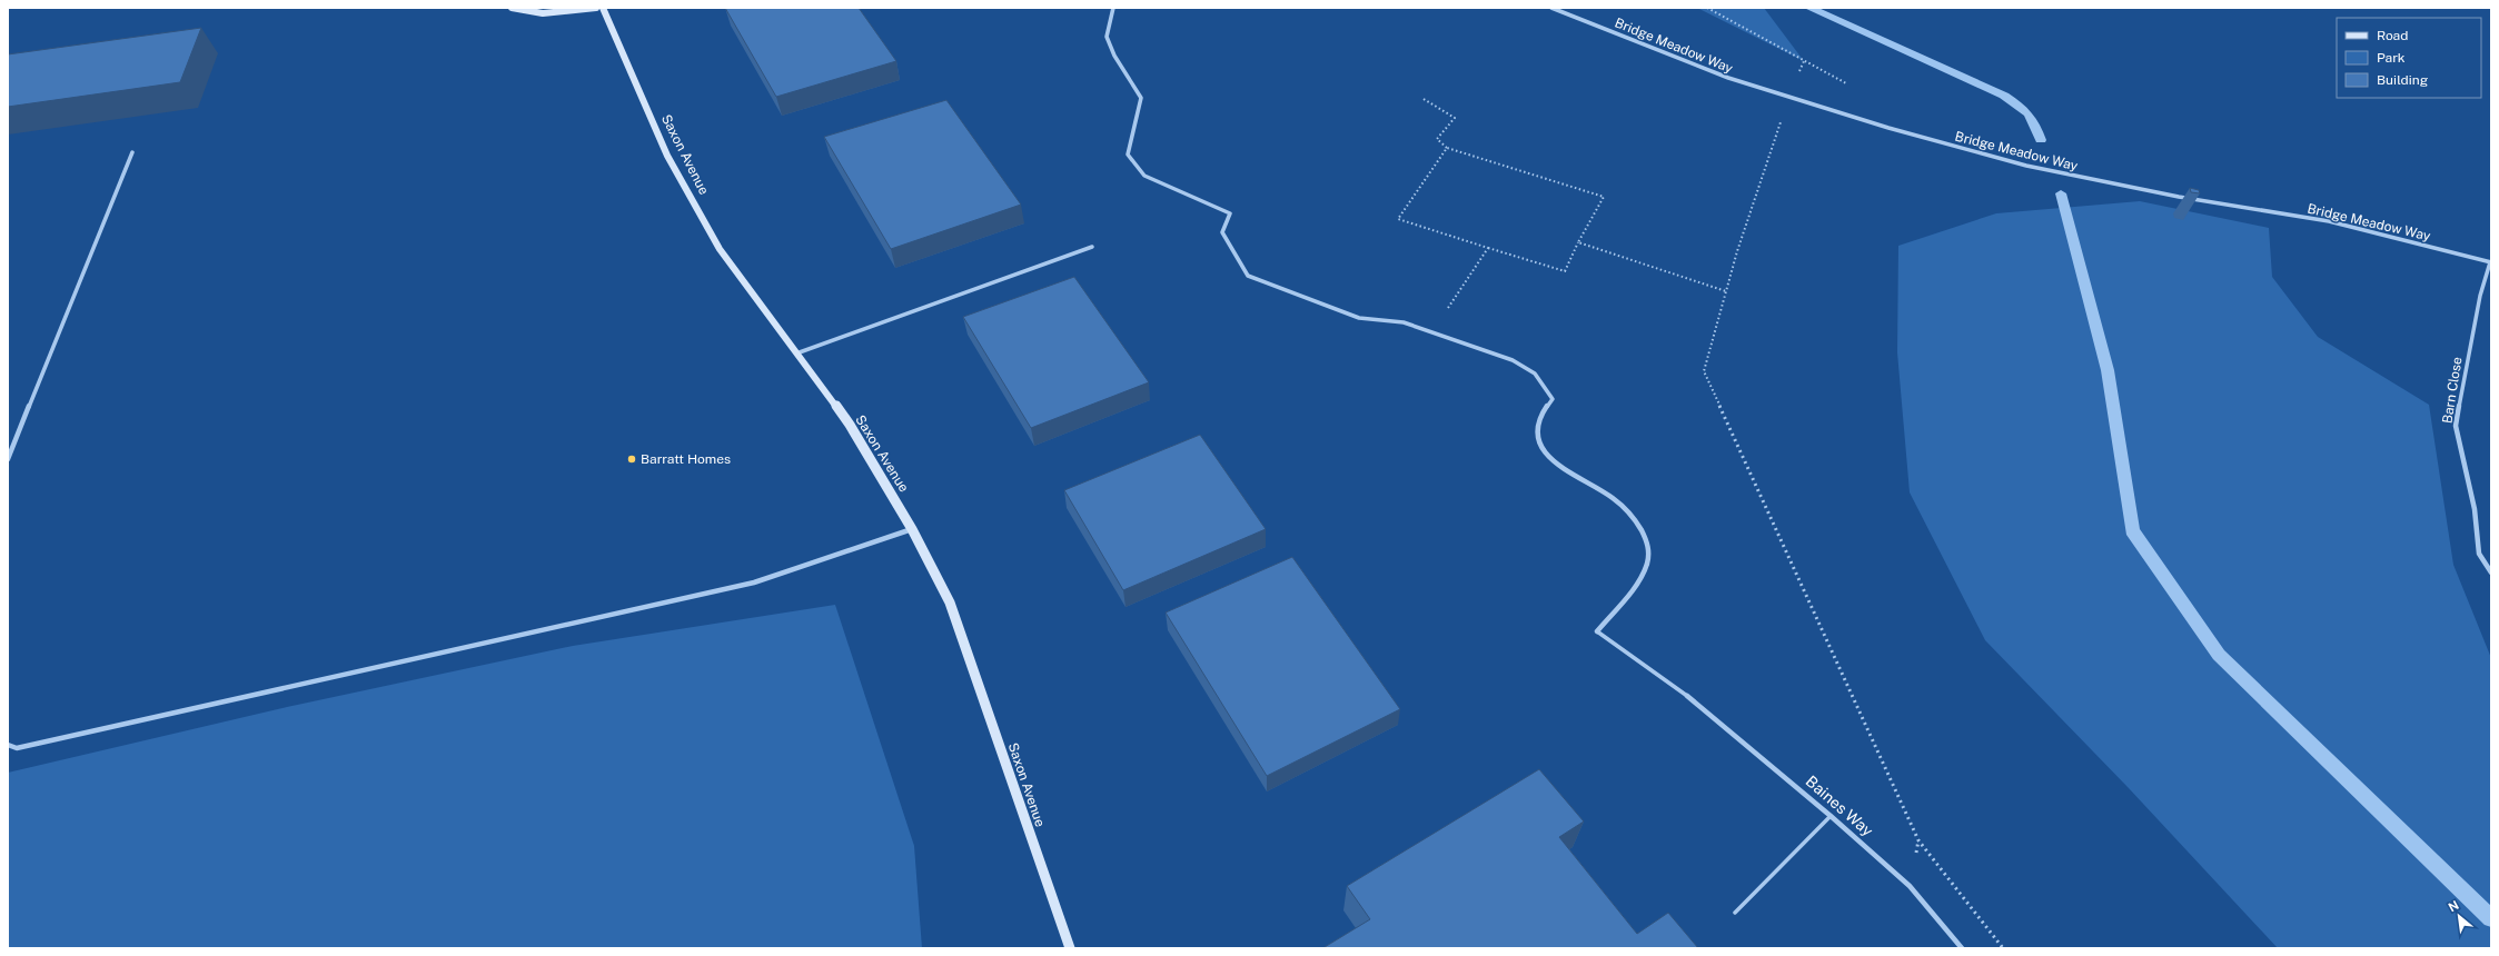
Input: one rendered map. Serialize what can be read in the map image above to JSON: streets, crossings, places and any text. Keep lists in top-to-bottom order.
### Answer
{
  "streets": {
    "street": [
      "Bridge Meadow Way",
      "Saxon Avenue",
      "Barn Close",
      "Baines Way"
    ]
  },
  "crossings": [
    ["Bridge Meadow Way", "Barn Close"]
  ],
  "places": ["Barratt Homes"],
  "legend": ["Road", "Park", "Building"],
  "north": "top left"
}
